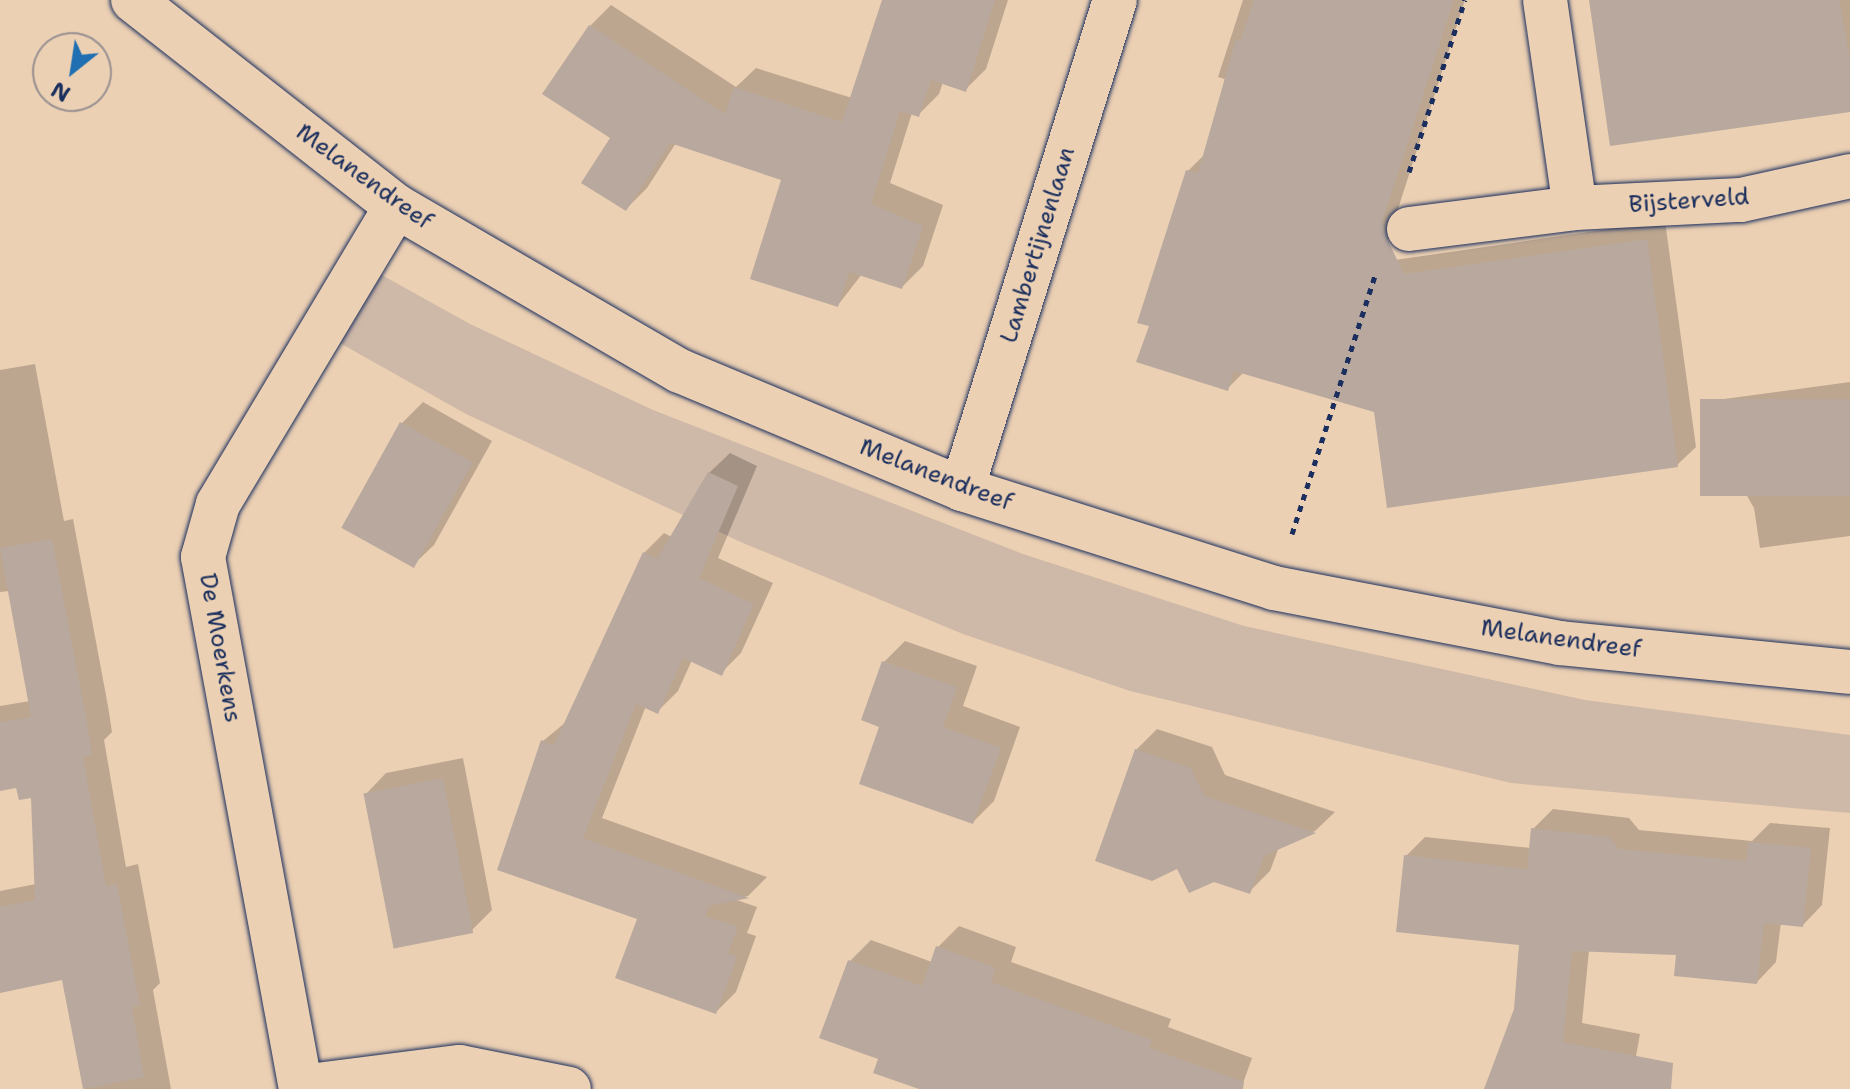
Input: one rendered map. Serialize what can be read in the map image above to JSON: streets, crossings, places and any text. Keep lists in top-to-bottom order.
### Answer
{
  "streets": {
    "street": [
      "Melanendreef",
      "Bijsterveld",
      "Lambertijnenlaan",
      "De Moerkens"
    ]
  },
  "crossings": [
    ["Melanendreef", "Lambertijnenlaan"],
    ["Melanendreef", "De Moerkens"]
  ],
  "north": "bottom left"
}
